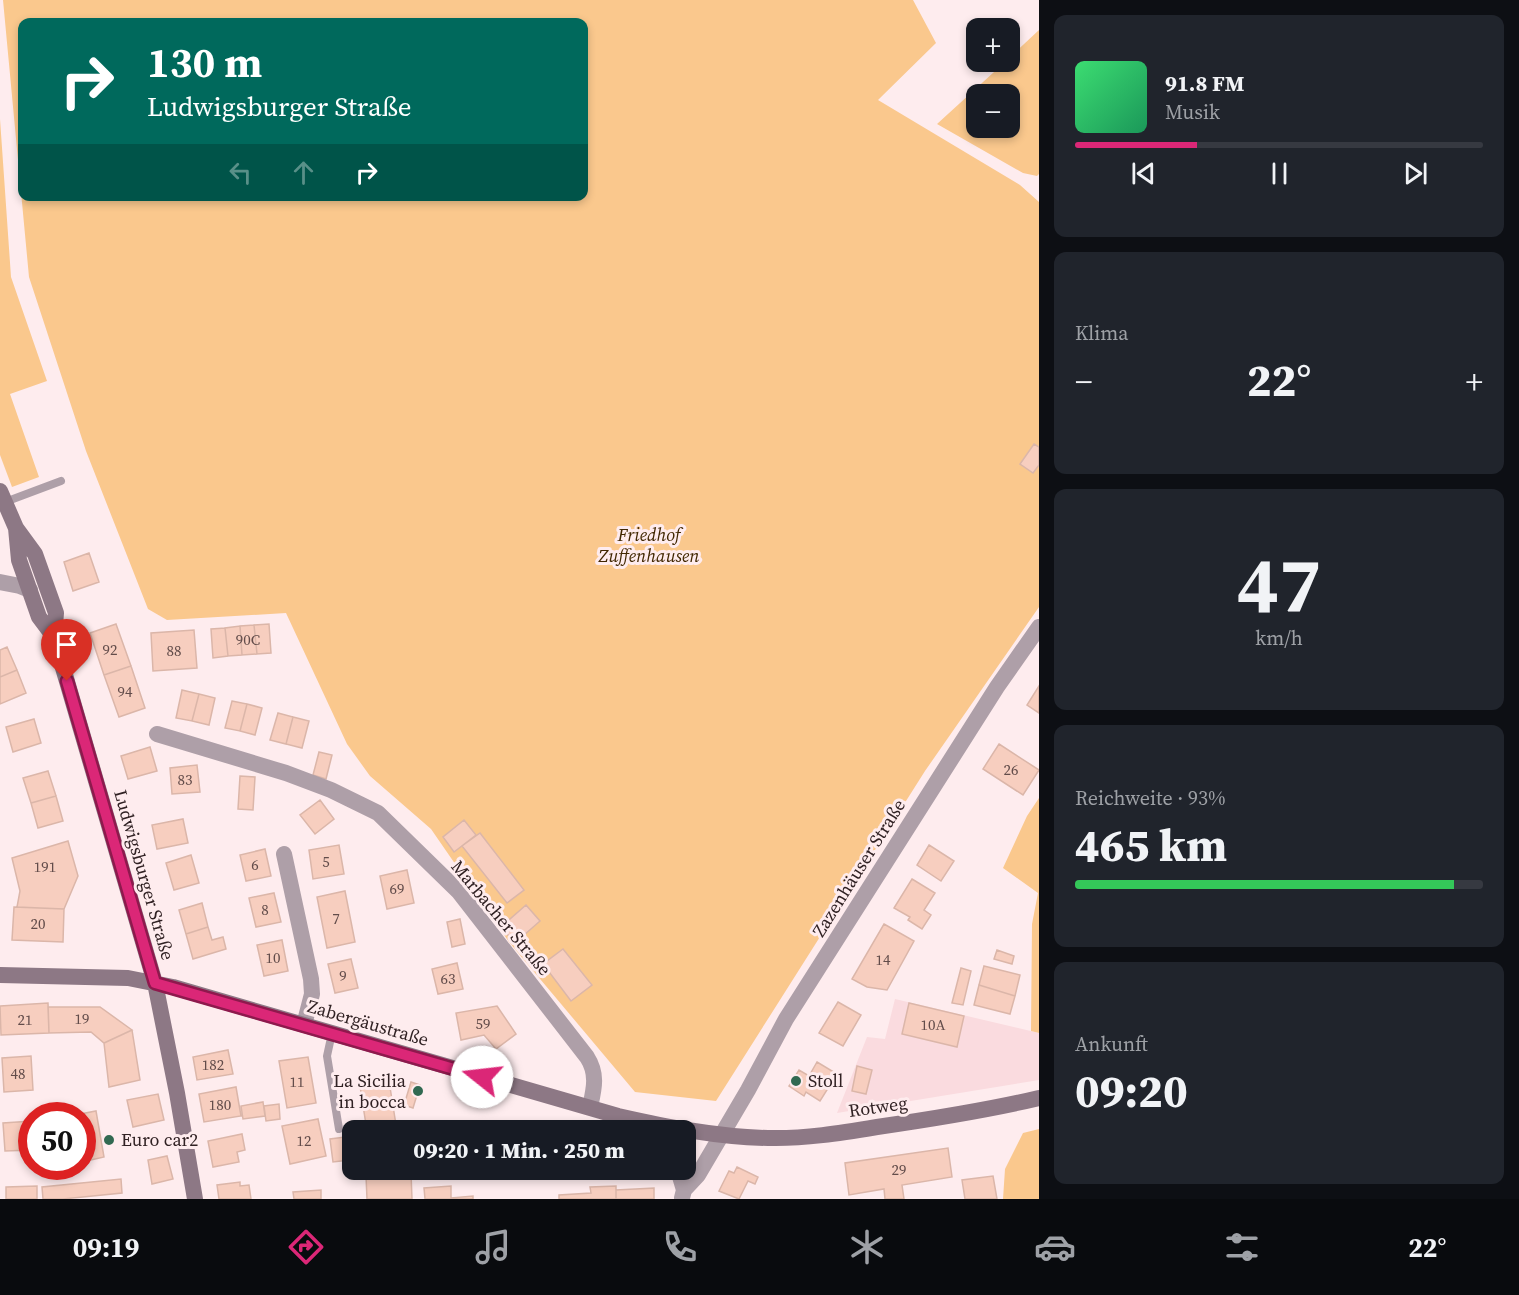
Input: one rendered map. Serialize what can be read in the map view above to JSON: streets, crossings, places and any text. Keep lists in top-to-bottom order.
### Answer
{
  "streets": {
    "main road": ["Ludwigsburger Straße", "Zabergäustraße", "Rotweg"],
    "street": ["Zazenhäuser Straße", "Marbacher Straße"]
  },
  "crossings": [
    ["Zazenhäuser Straße", "Zabergäustraße"],
    ["Zazenhäuser Straße", "Rotweg"],
    ["Ludwigsburger Straße", "Zabergäustraße"],
    ["Marbacher Straße", "Zabergäustraße"],
    ["Zabergäustraße", "Rotweg"]
  ],
  "parks": ["Friedhof Zuffenhausen"],
  "places": ["Stoll", "La Sicilia in bocca", "Euro car2"],
  "house_numbers": [
    "90C",
    "92",
    "88",
    "94",
    "26",
    "83",
    "5",
    "6",
    "191",
    "69",
    "8",
    "7",
    "20",
    "10",
    "14",
    "9",
    "63",
    "19",
    "21",
    "59",
    "10A",
    "182",
    "48",
    "11",
    "180",
    "12",
    "29"
  ],
  "page": {
    "map_buttons": ["+", "−"],
    "turn": ["130 m", "Ludwigsburger Straße"],
    "song": ["91.8 FM", "Musik"],
    "tile": [
      "Klima",
      ["47", "km/h"],
      ["Reichweite · 93%", "465 km"],
      ["Ankunft", "09:20"]
    ],
    "heat": ["−", "22°", "+"],
    "limit": "50",
    "trip": "09:20 · 1 Min. · 250 m",
    "tabs": ["09:19", "22°"]
  }
}
